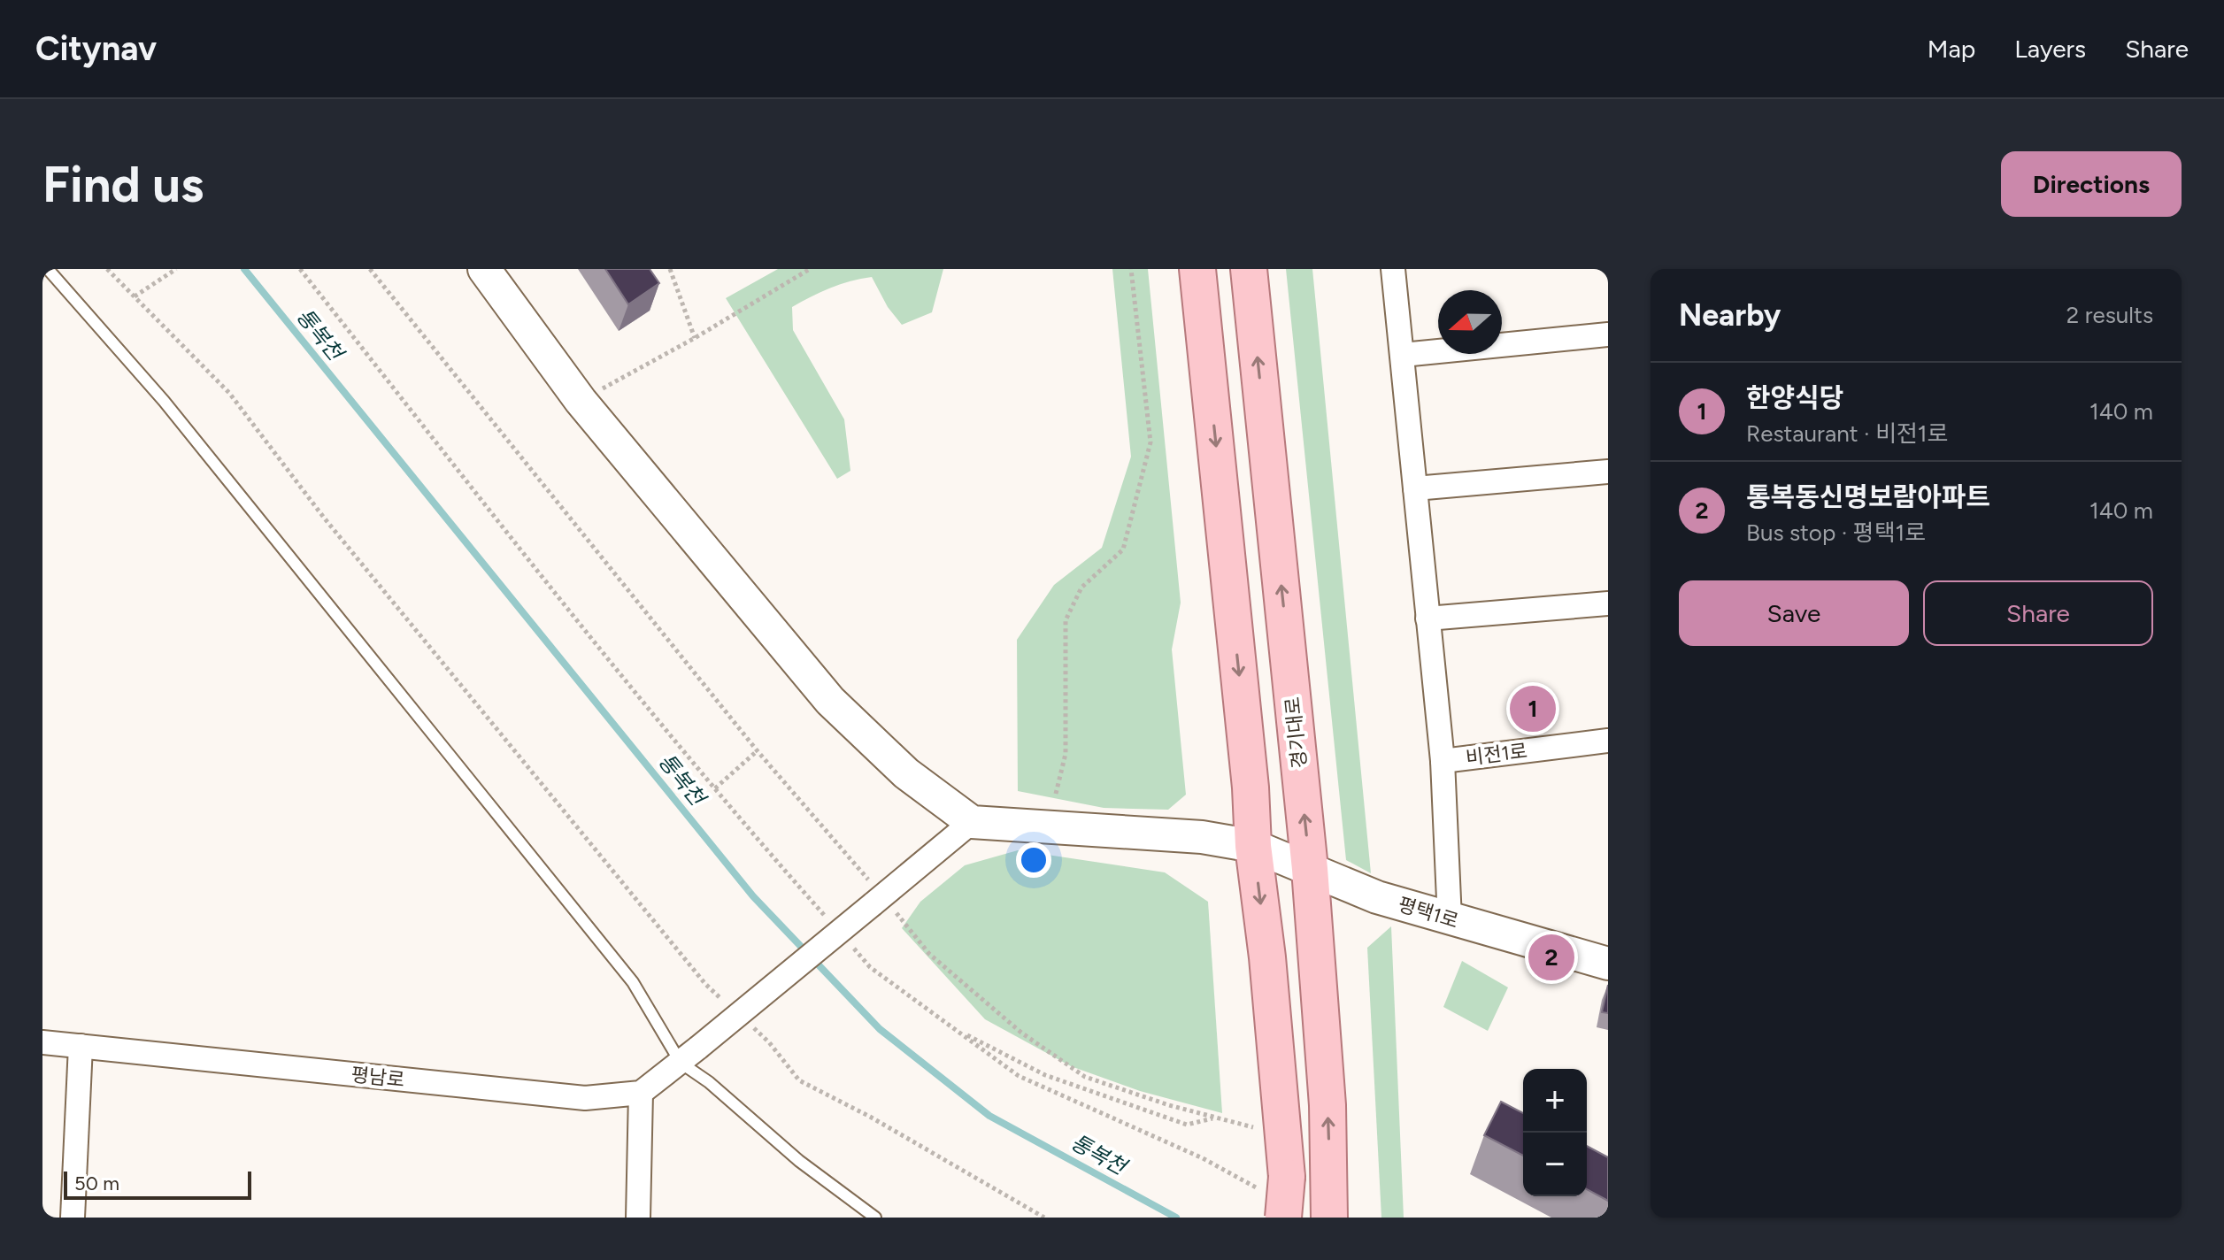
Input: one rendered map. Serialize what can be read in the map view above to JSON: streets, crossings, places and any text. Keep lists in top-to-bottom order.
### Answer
{
  "streets": {
    "main road": ["경기대로"],
    "street": ["비전1로", "평택1로", "평남로"]
  },
  "crossings": [
    ["경기대로", "평택1로"]
  ],
  "water": ["통복천"],
  "scale_bar": "50 m",
  "north": "left",
  "page": {
    "header": "Citynav",
    "nav": ["Map", "Layers", "Share"],
    "buttons": [
      "Directions",
      ["Save", "Share"]
    ],
    "title": "Find us",
    "heading": ["Nearby", "2 results"],
    "list": [
      {
        "mark": "1",
        "name": "한양식당",
        "note": "Restaurant · 비전1로",
        "value": "140 m"
      },
      {
        "mark": "2",
        "name": "통복동신명보람아파트",
        "note": "Bus stop · 평택1로",
        "value": "140 m"
      }
    ],
    "pins": ["1", "2"],
    "map_buttons": ["+", "−"],
    "scale": "50 m"
  }
}
